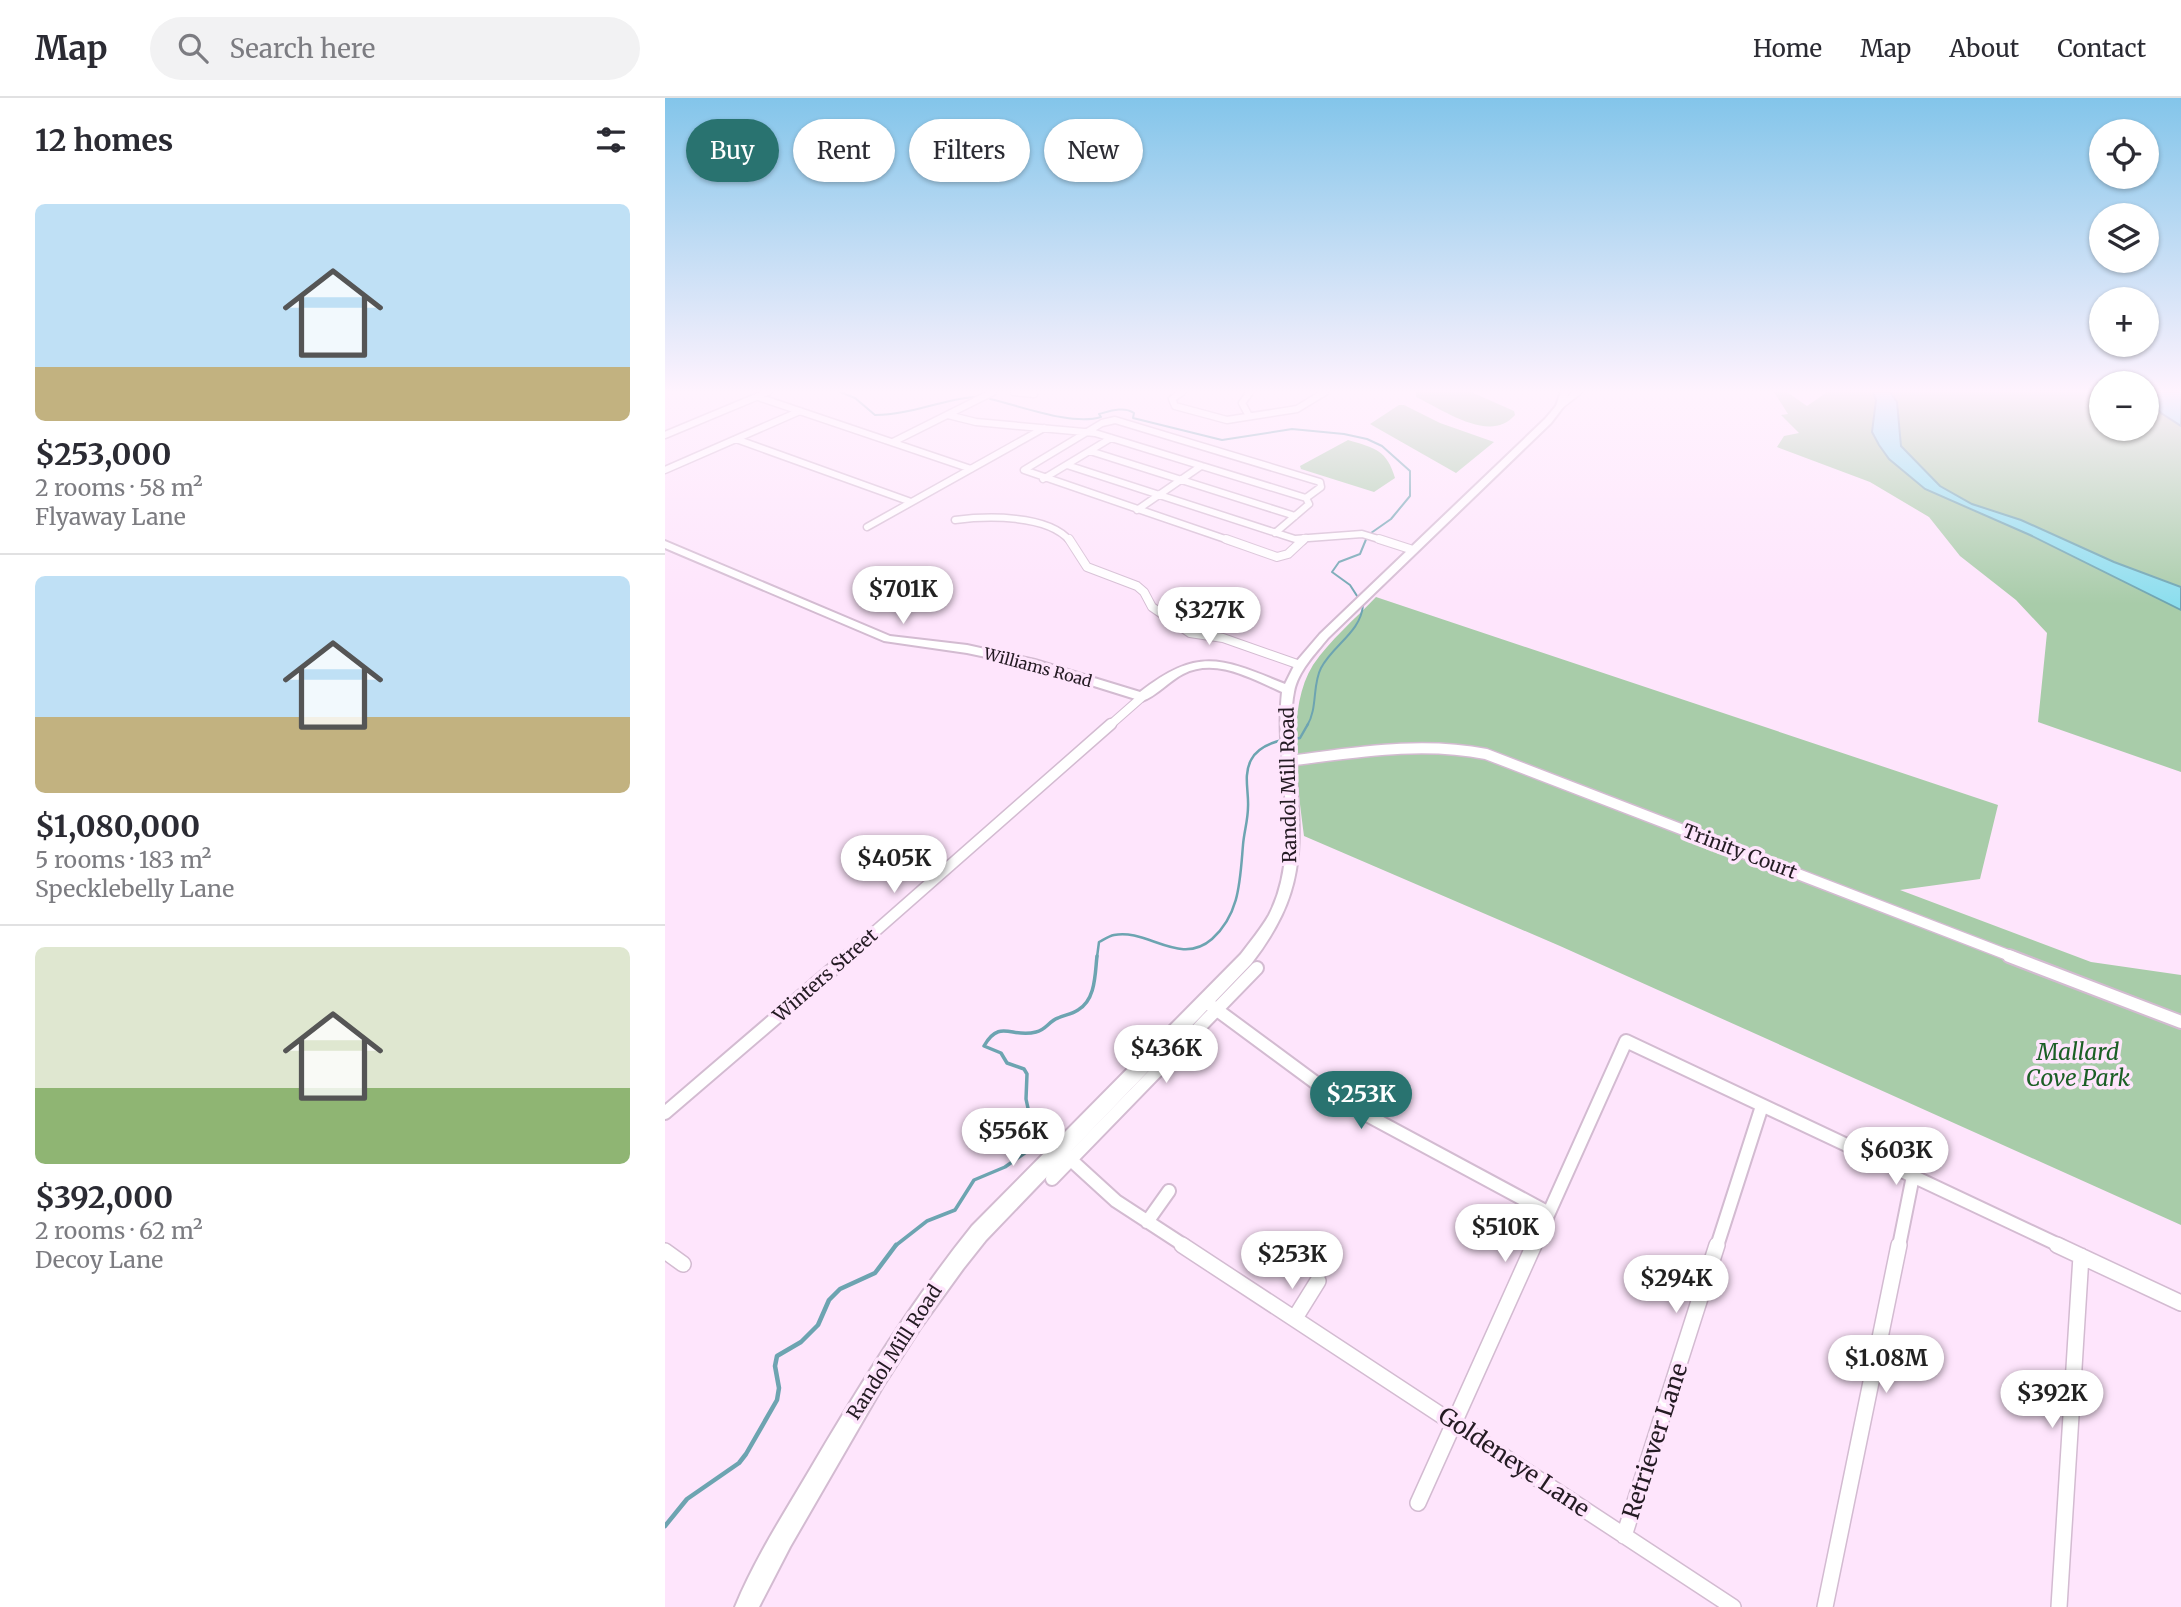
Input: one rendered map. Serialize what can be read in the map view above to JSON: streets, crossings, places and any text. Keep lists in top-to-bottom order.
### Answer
{
  "streets": {
    "main road": ["Williams Road", "Randol Mill Road"],
    "street": [
      "Trinity Court",
      "Winters Street",
      "Retriever Lane",
      "Goldeneye Lane"
    ]
  },
  "crossings": [
    ["Williams Road", "Winters Street"],
    ["Randol Mill Road", "Trinity Court"],
    ["Randol Mill Road", "Goldeneye Lane"],
    ["Retriever Lane", "Goldeneye Lane"]
  ],
  "parks": ["Mallard Cove Park"],
  "page": {
    "header": "Map",
    "search": "Search here",
    "nav": [
      "Home",
      "Map",
      "About",
      "Contact"
    ],
    "heading": "12 homes",
    "map_buttons": ["+", "−"],
    "chip": [
      "Buy",
      "Rent",
      "Filters",
      "New"
    ],
    "list": [
      {
        "name": "$253,000",
        "note": "2 rooms · 58 m² · Flyaway Lane"
      },
      {
        "name": "$1,080,000",
        "note": "5 rooms · 183 m² · Specklebelly Lane"
      },
      {
        "name": "$392,000",
        "note": "2 rooms · 62 m² · Decoy Lane"
      }
    ],
    "price": [
      "$701K",
      "$327K",
      "$405K",
      "$436K",
      "$253K",
      "$556K",
      "$603K",
      "$510K",
      "$253K",
      "$294K",
      "$1.08M",
      "$392K"
    ]
  }
}
